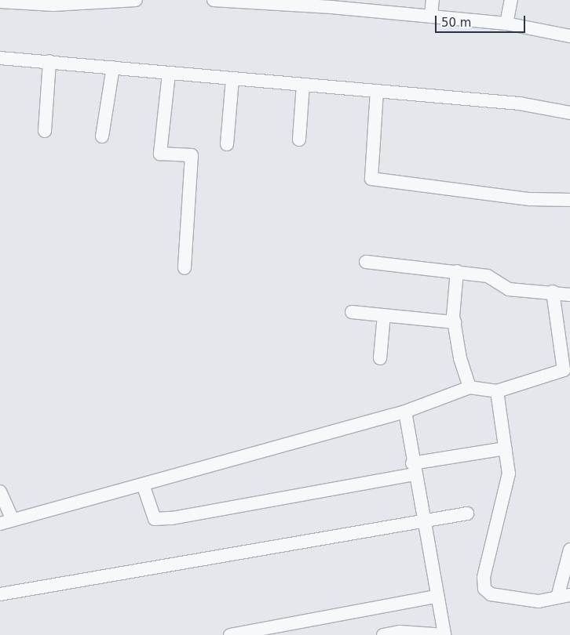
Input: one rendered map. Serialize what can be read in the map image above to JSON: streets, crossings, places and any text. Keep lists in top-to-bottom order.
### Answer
{
  "scale_bar": "50 m"
}
